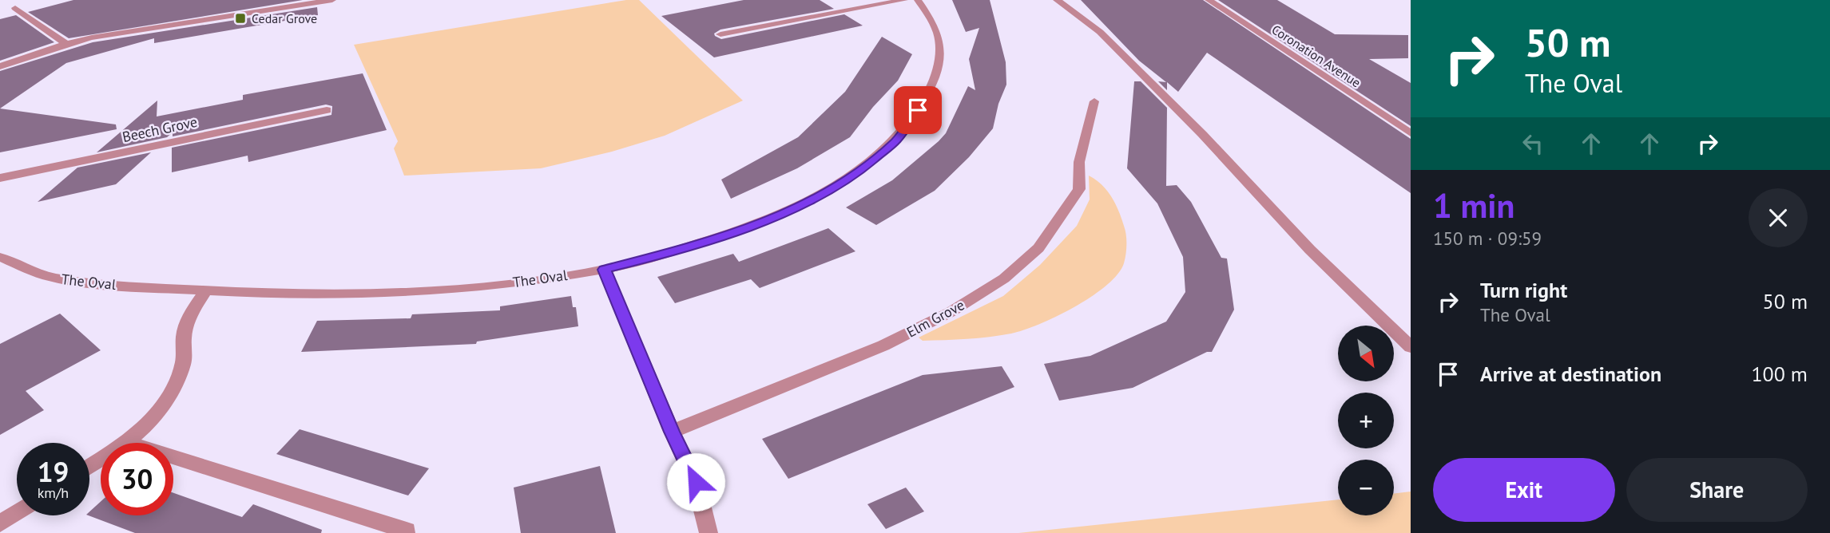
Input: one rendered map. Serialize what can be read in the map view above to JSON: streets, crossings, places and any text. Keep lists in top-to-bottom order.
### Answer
{
  "streets": {
    "street": [
      "Coronation Avenue",
      "Beech Grove",
      "The Oval",
      "Elm Grove"
    ]
  },
  "places": {
    "transit": ["Cedar Grove"]
  },
  "north": "bottom right",
  "page": {
    "turn": ["50 m", "The Oval"],
    "heading": ["1 min", "150 m · 09:59"],
    "list": [
      {
        "name": "Turn right",
        "note": "The Oval",
        "value": "50 m"
      },
      {
        "name": "Arrive at destination",
        "value": "100 m"
      }
    ],
    "map_buttons": ["+", "−"],
    "speed": "19 km/h",
    "limit": "30",
    "buttons": ["Exit", "Share"]
  }
}
